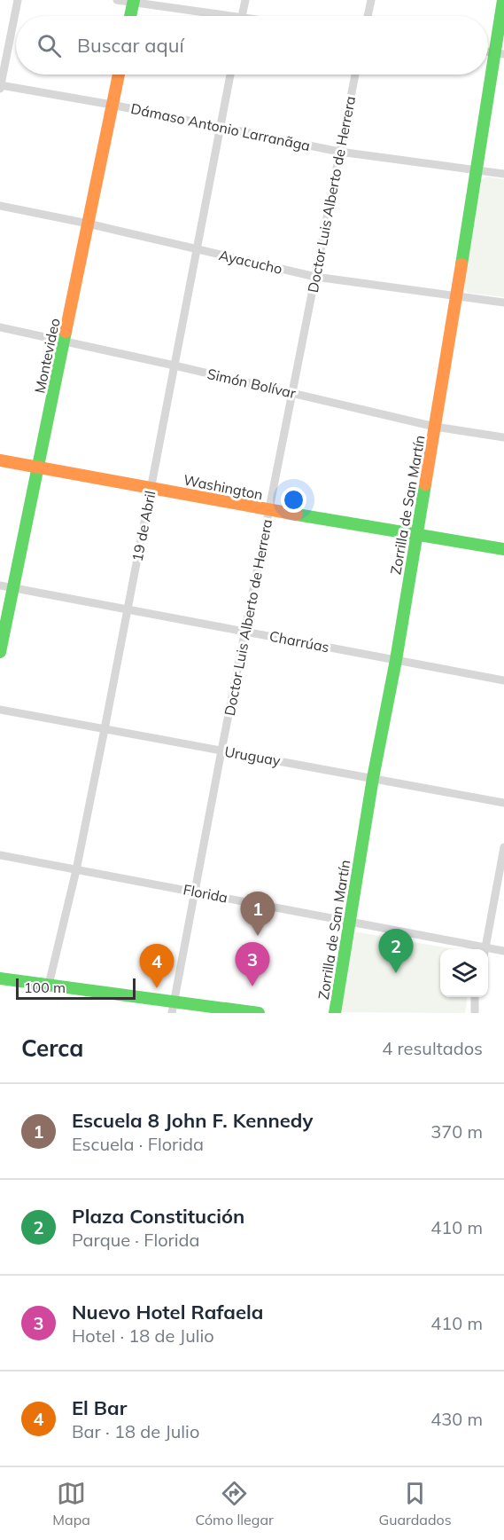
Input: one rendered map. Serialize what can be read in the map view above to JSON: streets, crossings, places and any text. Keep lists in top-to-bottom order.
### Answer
{
  "streets": {
    "street": [
      "Dámaso Antonio Larranãga",
      "Doctor Luis Alberto de Herrera",
      "Ayacucho",
      "Montevideo",
      "Simón Bolívar",
      "Washington",
      "Zorrilla de San Martín",
      "19 de Abril",
      "Charrúas",
      "Uruguay",
      "Florida"
    ]
  },
  "crossings": [
    ["Dámaso Antonio Larranãga", "Doctor Luis Alberto de Herrera"],
    ["Dámaso Antonio Larranãga", "Montevideo"],
    ["Dámaso Antonio Larranãga", "Zorrilla de San Martín"],
    ["Dámaso Antonio Larranãga", "19 de Abril"],
    ["Doctor Luis Alberto de Herrera", "Ayacucho"],
    ["Doctor Luis Alberto de Herrera", "Simón Bolívar"],
    ["Doctor Luis Alberto de Herrera", "Washington"],
    ["Doctor Luis Alberto de Herrera", "Charrúas"],
    ["Doctor Luis Alberto de Herrera", "Uruguay"],
    ["Doctor Luis Alberto de Herrera", "Florida"],
    ["Ayacucho", "Montevideo"],
    ["Ayacucho", "Zorrilla de San Martín"],
    ["Ayacucho", "19 de Abril"],
    ["Montevideo", "Simón Bolívar"],
    ["Montevideo", "Washington"],
    ["Montevideo", "Charrúas"],
    ["Simón Bolívar", "Zorrilla de San Martín"],
    ["Simón Bolívar", "19 de Abril"],
    ["Washington", "Zorrilla de San Martín"],
    ["Washington", "19 de Abril"],
    ["Zorrilla de San Martín", "Charrúas"],
    ["Zorrilla de San Martín", "Uruguay"],
    ["Zorrilla de San Martín", "Florida"],
    ["19 de Abril", "Charrúas"],
    ["19 de Abril", "Uruguay"],
    ["19 de Abril", "Florida"]
  ],
  "scale_bar": "100 m",
  "page": {
    "search": "Buscar aquí",
    "pins": [
      "1",
      "2",
      "3",
      "4"
    ],
    "scale": "100 m",
    "heading": ["Cerca", "4 resultados"],
    "list": [
      {
        "mark": "1",
        "name": "Escuela 8 John F. Kennedy",
        "note": "Escuela · Florida",
        "value": "370 m"
      },
      {
        "mark": "2",
        "name": "Plaza Constitución",
        "note": "Parque · Florida",
        "value": "410 m"
      },
      {
        "mark": "3",
        "name": "Nuevo Hotel Rafaela",
        "note": "Hotel · 18 de Julio",
        "value": "410 m"
      },
      {
        "mark": "4",
        "name": "El Bar",
        "note": "Bar · 18 de Julio",
        "value": "430 m"
      }
    ],
    "nav": ["Mapa", "Cómo llegar", "Guardados"]
  }
}
